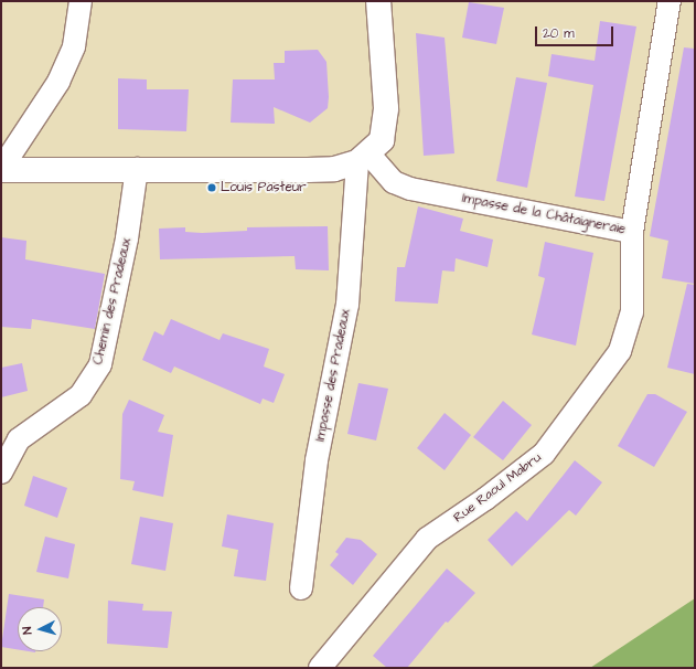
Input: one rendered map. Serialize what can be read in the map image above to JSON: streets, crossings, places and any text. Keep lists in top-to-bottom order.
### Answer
{
  "streets": {
    "street": [
      "Impasse de la Châtaigneraie",
      "Chemin des Pradeaux",
      "Impasse des Pradeaux",
      "Rue Raoul Mabru"
    ]
  },
  "crossings": [
    ["Impasse de la Châtaigneraie", "Impasse des Pradeaux"],
    ["Impasse de la Châtaigneraie", "Rue Raoul Mabru"]
  ],
  "places": ["Louis Pasteur"],
  "scale_bar": "20 m",
  "north": "left"
}
